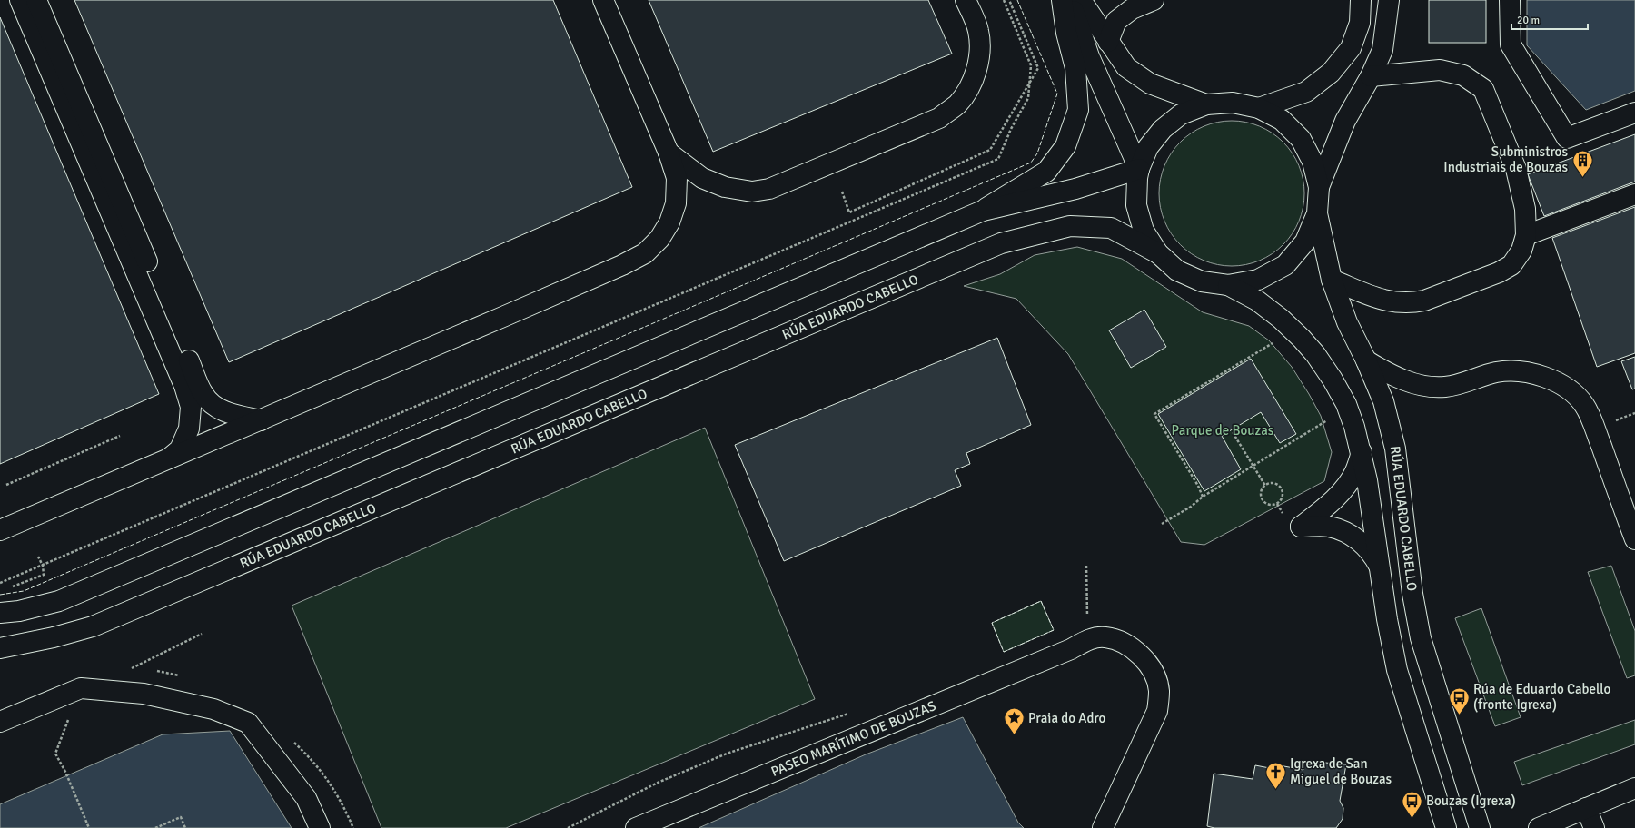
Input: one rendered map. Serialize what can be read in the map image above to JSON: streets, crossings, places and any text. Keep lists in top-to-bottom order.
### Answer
{
  "streets": {
    "main road": ["RÚA EDUARDO CABELLO", "PASEO MARÍTIMO DE BOUZAS"]
  },
  "parks": ["Parque de Bouzas"],
  "places": {
    "building": ["Subministros Industriais de Bouzas"],
    "bus stop": ["Rúa de Eduardo Cabello (fronte Igrexa)", "Bouzas (Igrexa)"],
    "place": ["Praia do Adro"],
    "church": ["Igrexa de San Miguel de Bouzas"]
  },
  "scale_bar": "20 m"
}
